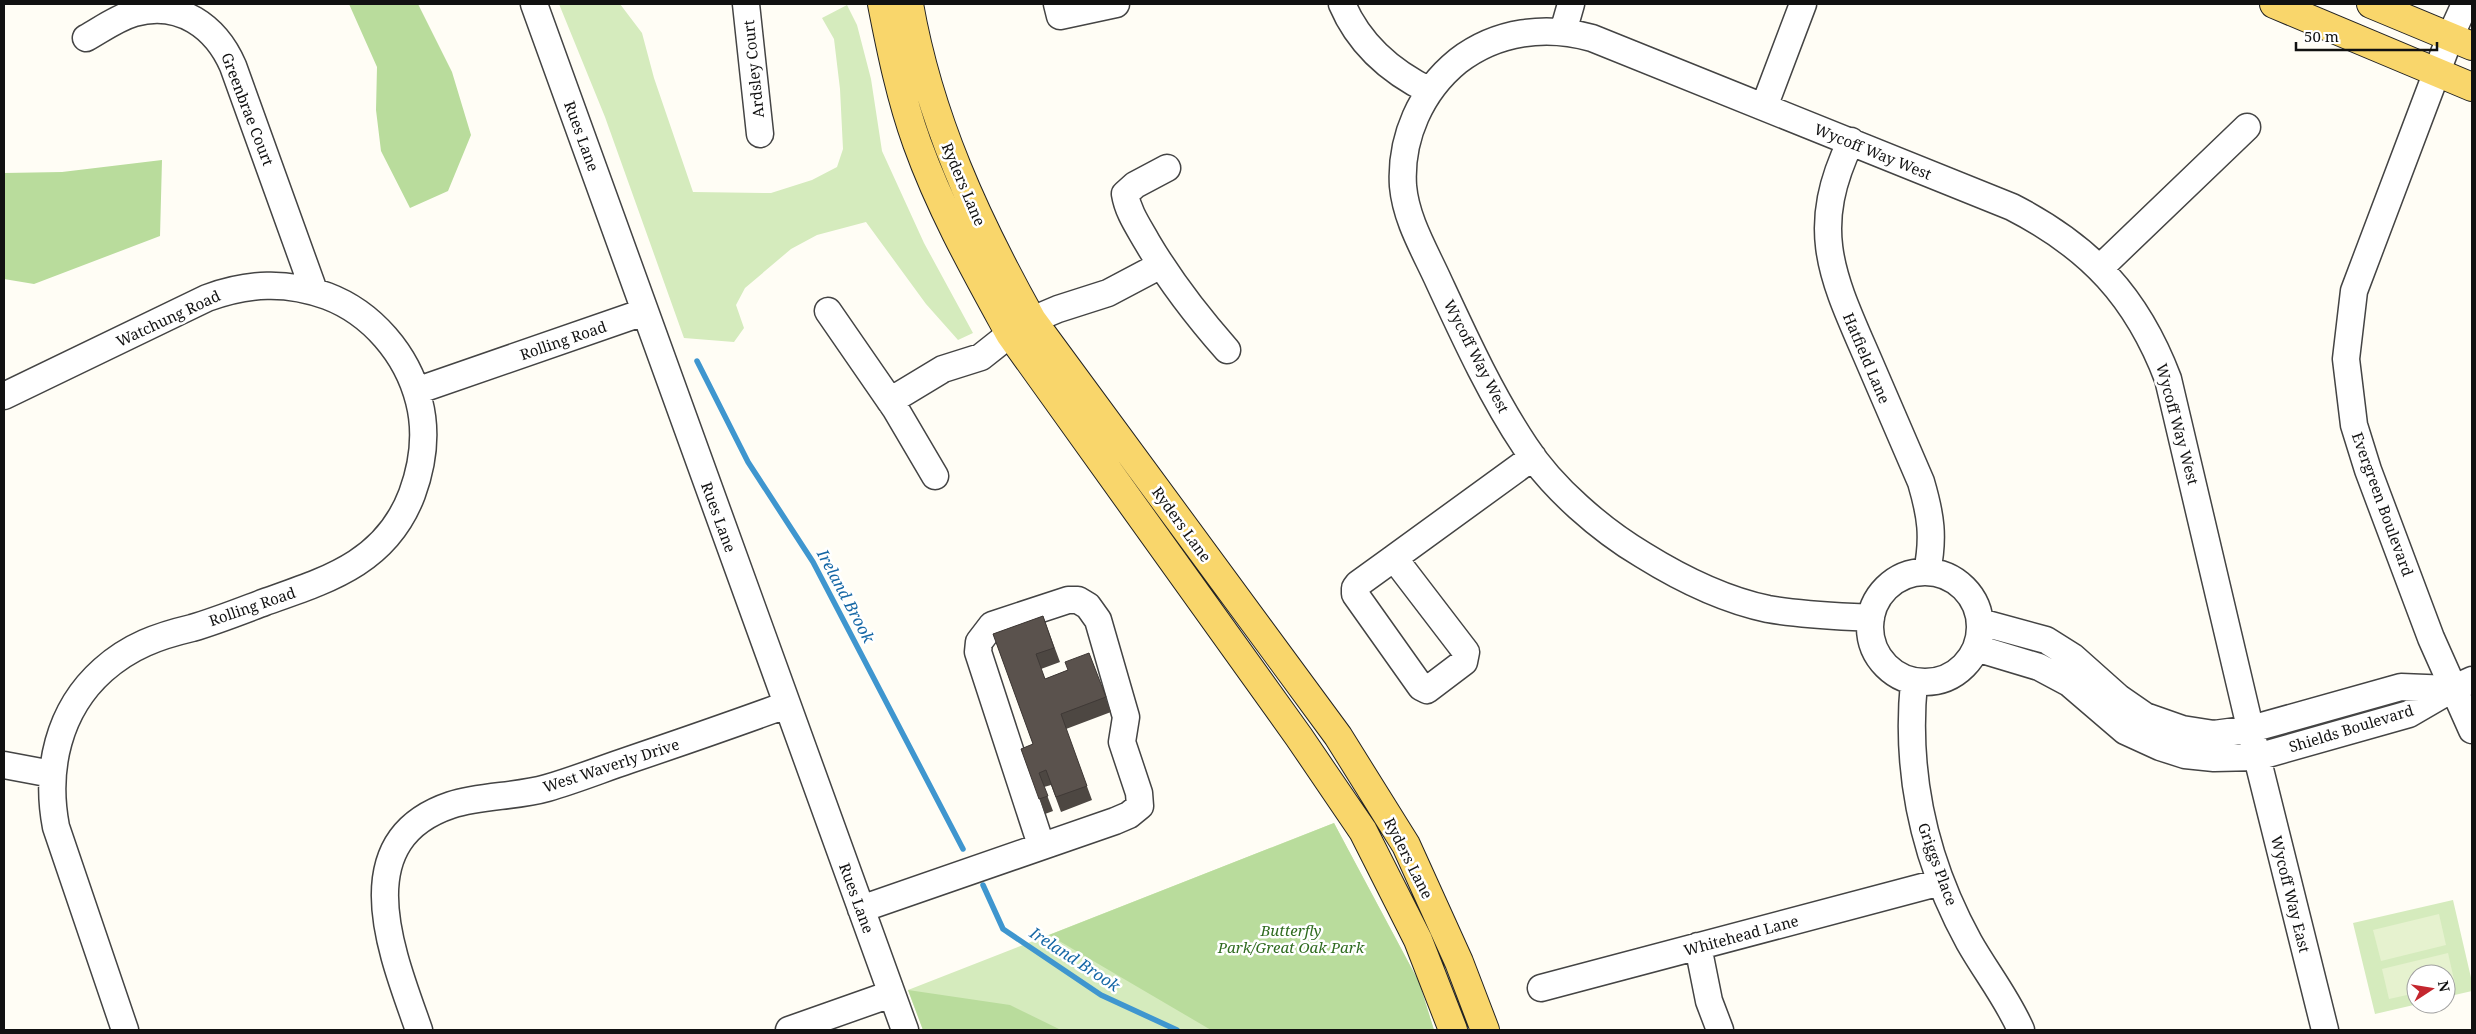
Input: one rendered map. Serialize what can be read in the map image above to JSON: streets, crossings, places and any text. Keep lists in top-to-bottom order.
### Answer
{
  "streets": {
    "main road": ["Ryders Lane"],
    "street": [
      "Ardsley Court",
      "Greenbrae Court",
      "Rues Lane",
      "Wycoff Way West",
      "Watchung Road",
      "Rolling Road",
      "Hatfield Lane",
      "Evergreen Boulevard",
      "Shields Boulevard",
      "West Waverly Drive",
      "Griggs Place",
      "Wycoff Way East",
      "Whitehead Lane"
    ]
  },
  "crossings": [
    ["Greenbrae Court", "Watchung Road"],
    ["Rues Lane", "Rolling Road"],
    ["Rues Lane", "West Waverly Drive"],
    ["Wycoff Way West", "Hatfield Lane"],
    ["Wycoff Way West", "Shields Boulevard"],
    ["Wycoff Way West", "Wycoff Way East"],
    ["Watchung Road", "Rolling Road"],
    ["Hatfield Lane", "Shields Boulevard"],
    ["Hatfield Lane", "Griggs Place"],
    ["Evergreen Boulevard", "Shields Boulevard"],
    ["Shields Boulevard", "Griggs Place"],
    ["Shields Boulevard", "Wycoff Way East"],
    ["Griggs Place", "Whitehead Lane"]
  ],
  "water": ["Ireland Brook"],
  "parks": ["Butterfly Park/Great Oak Park"],
  "scale_bar": "50 m",
  "north": "right"
}
